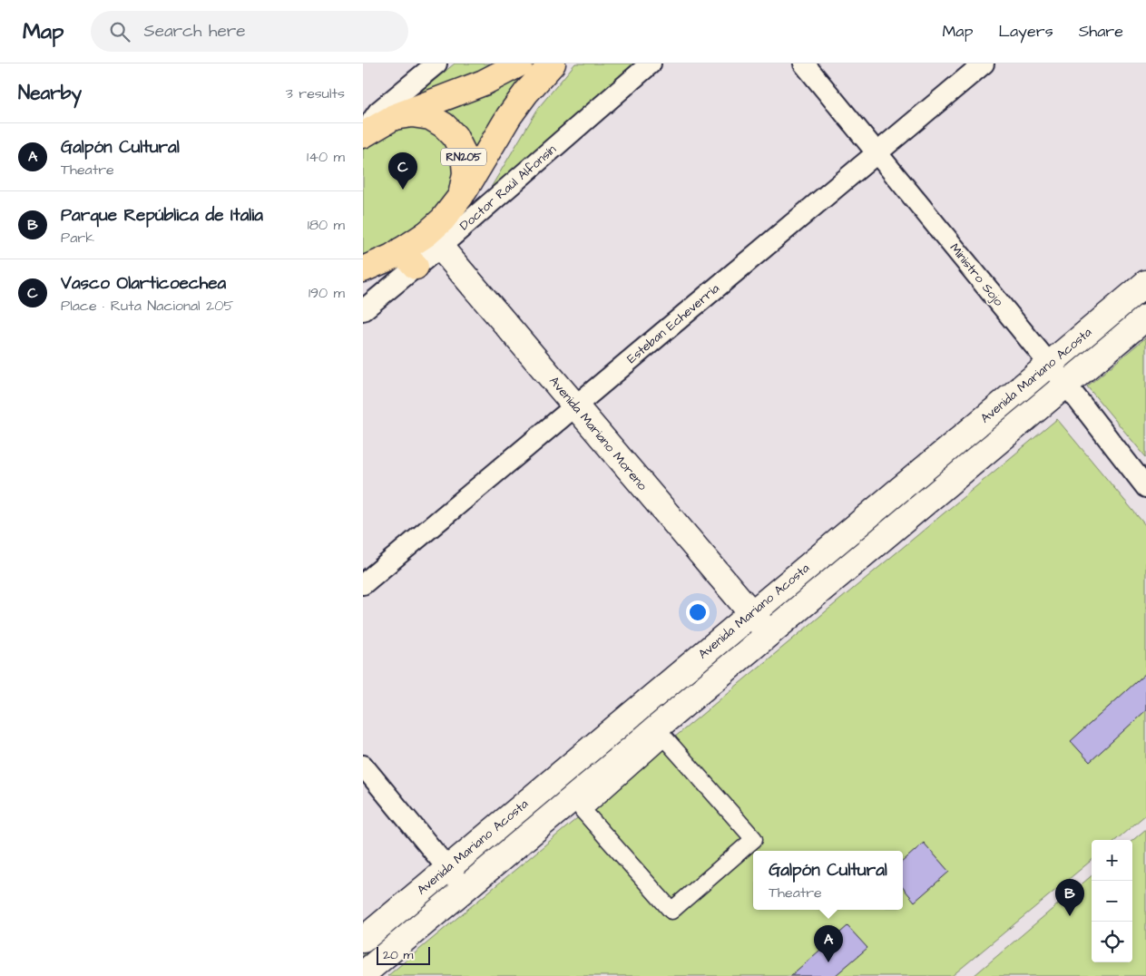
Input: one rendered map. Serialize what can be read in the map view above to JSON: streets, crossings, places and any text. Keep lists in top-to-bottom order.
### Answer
{
  "streets": {
    "main road": ["RN205", "Avenida Mariano Acosta", "Avenida Mariano Moreno"],
    "street": ["Doctor Raúl Alfonsín", "Ministro Sojo", "Esteban Echeverría"]
  },
  "crossings": [
    ["RN205", "Doctor Raúl Alfonsín"],
    ["RN205", "Avenida Mariano Moreno"],
    ["Doctor Raúl Alfonsín", "Avenida Mariano Moreno"],
    ["Ministro Sojo", "Esteban Echeverría"],
    ["Ministro Sojo", "Avenida Mariano Acosta"],
    ["Esteban Echeverría", "Avenida Mariano Moreno"],
    ["Avenida Mariano Acosta", "Avenida Mariano Moreno"]
  ],
  "scale_bar": "20 m",
  "page": {
    "header": "Map",
    "search": "Search here",
    "nav": ["Map", "Layers", "Share"],
    "heading": ["Nearby", "3 results"],
    "list": [
      {
        "mark": "A",
        "name": "Galpón Cultural",
        "note": "Theatre",
        "value": "140 m"
      },
      {
        "mark": "B",
        "name": "Parque República de Italia",
        "note": "Park",
        "value": "180 m"
      },
      {
        "mark": "C",
        "name": "Vasco Olarticoechea",
        "note": "Place · Ruta Nacional 205",
        "value": "190 m"
      }
    ],
    "pins": ["C", "B", "A"],
    "map_buttons": ["+", "−"],
    "popup": ["Galpón Cultural", "Theatre"],
    "scale": "20 m"
  }
}
